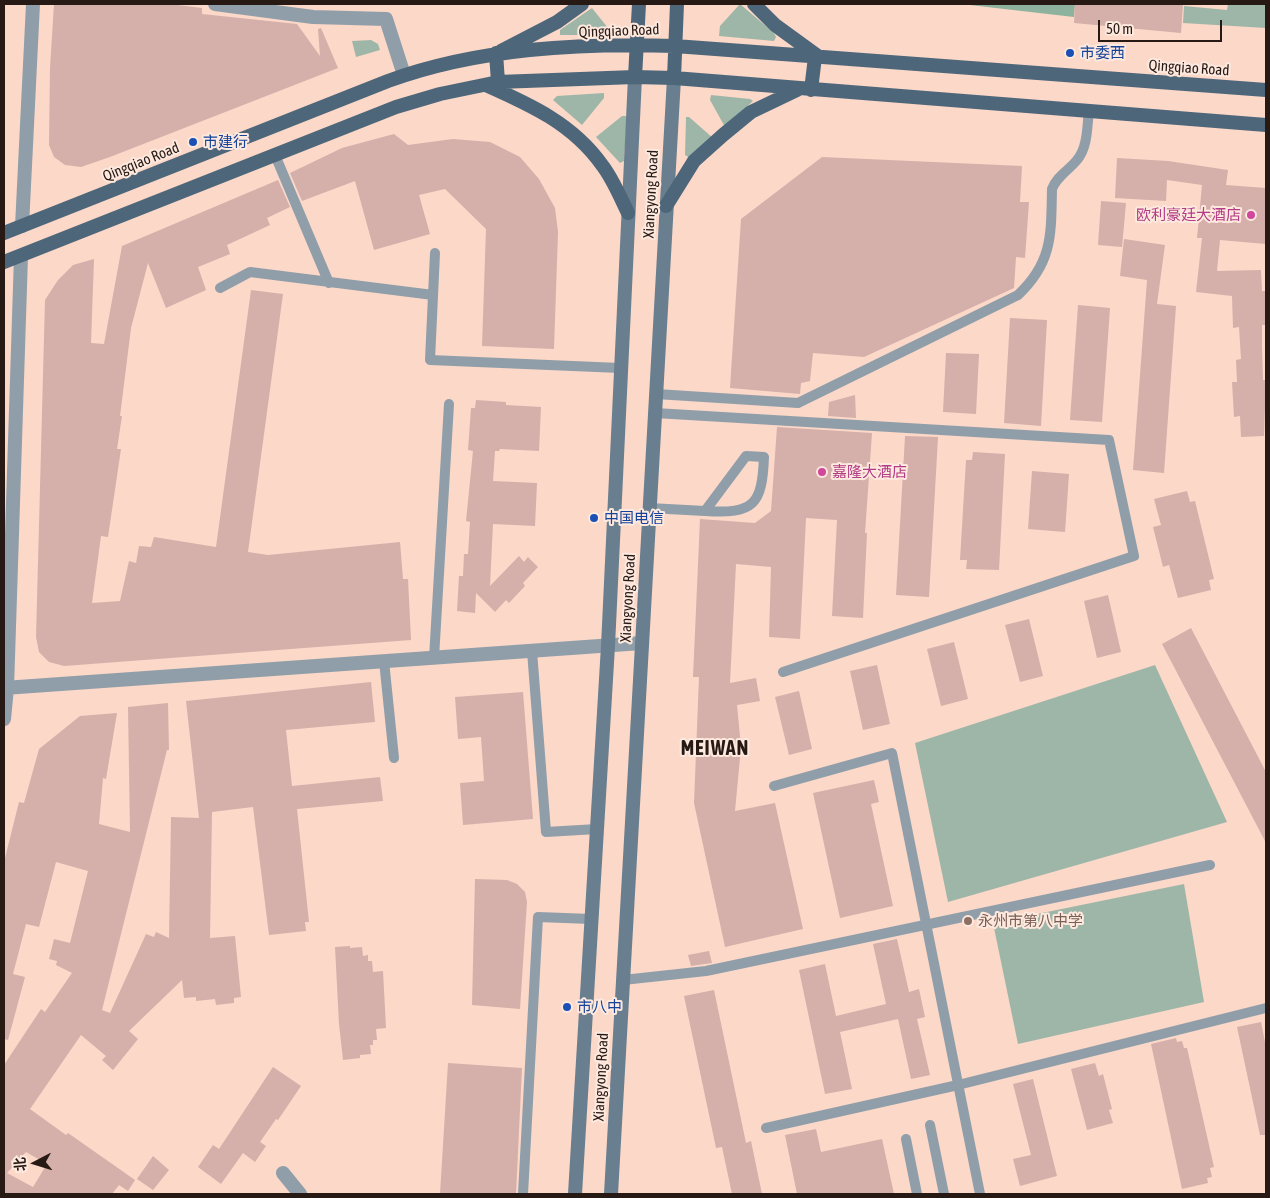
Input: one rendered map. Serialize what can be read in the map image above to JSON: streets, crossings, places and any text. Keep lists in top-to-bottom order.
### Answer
{
  "streets": {
    "main road": ["Qingqiao Road", "Xiangyong Road"]
  },
  "crossings": [
    ["Qingqiao Road", "Xiangyong Road"]
  ],
  "districts": ["MEIWAN"],
  "places": [
    "市委西",
    "市建行",
    "欧利豪廷大酒店",
    "嘉隆大酒店",
    "中国电信",
    "永州市第八中学",
    "市八中"
  ],
  "scale_bar": "50 m",
  "north": "left"
}
